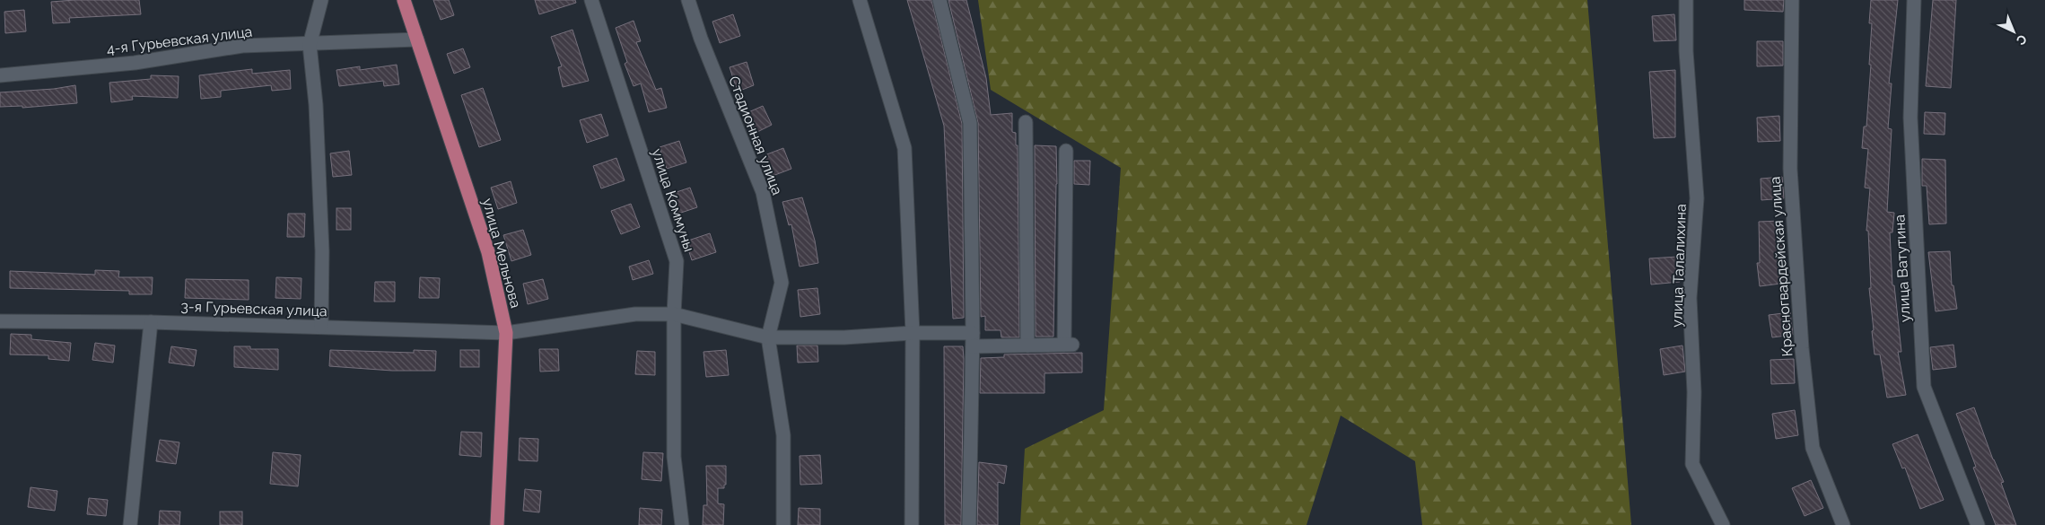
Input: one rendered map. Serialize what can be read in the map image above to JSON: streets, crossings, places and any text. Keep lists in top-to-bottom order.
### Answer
{
  "streets": {
    "main road": ["улица Мельнова"],
    "street": [
      "4-я Гурьевская улица",
      "Стадионная улица",
      "улица Коммуны",
      "улица Талалихина",
      "Красногвардейская улица",
      "улица Ватутина",
      "3-я Гурьевская улица"
    ]
  },
  "crossings": [
    ["4-я Гурьевская улица", "улица Мельнова"],
    ["Стадионная улица", "3-я Гурьевская улица"],
    ["улица Коммуны", "3-я Гурьевская улица"],
    ["улица Мельнова", "3-я Гурьевская улица"]
  ],
  "north": "bottom right"
}
